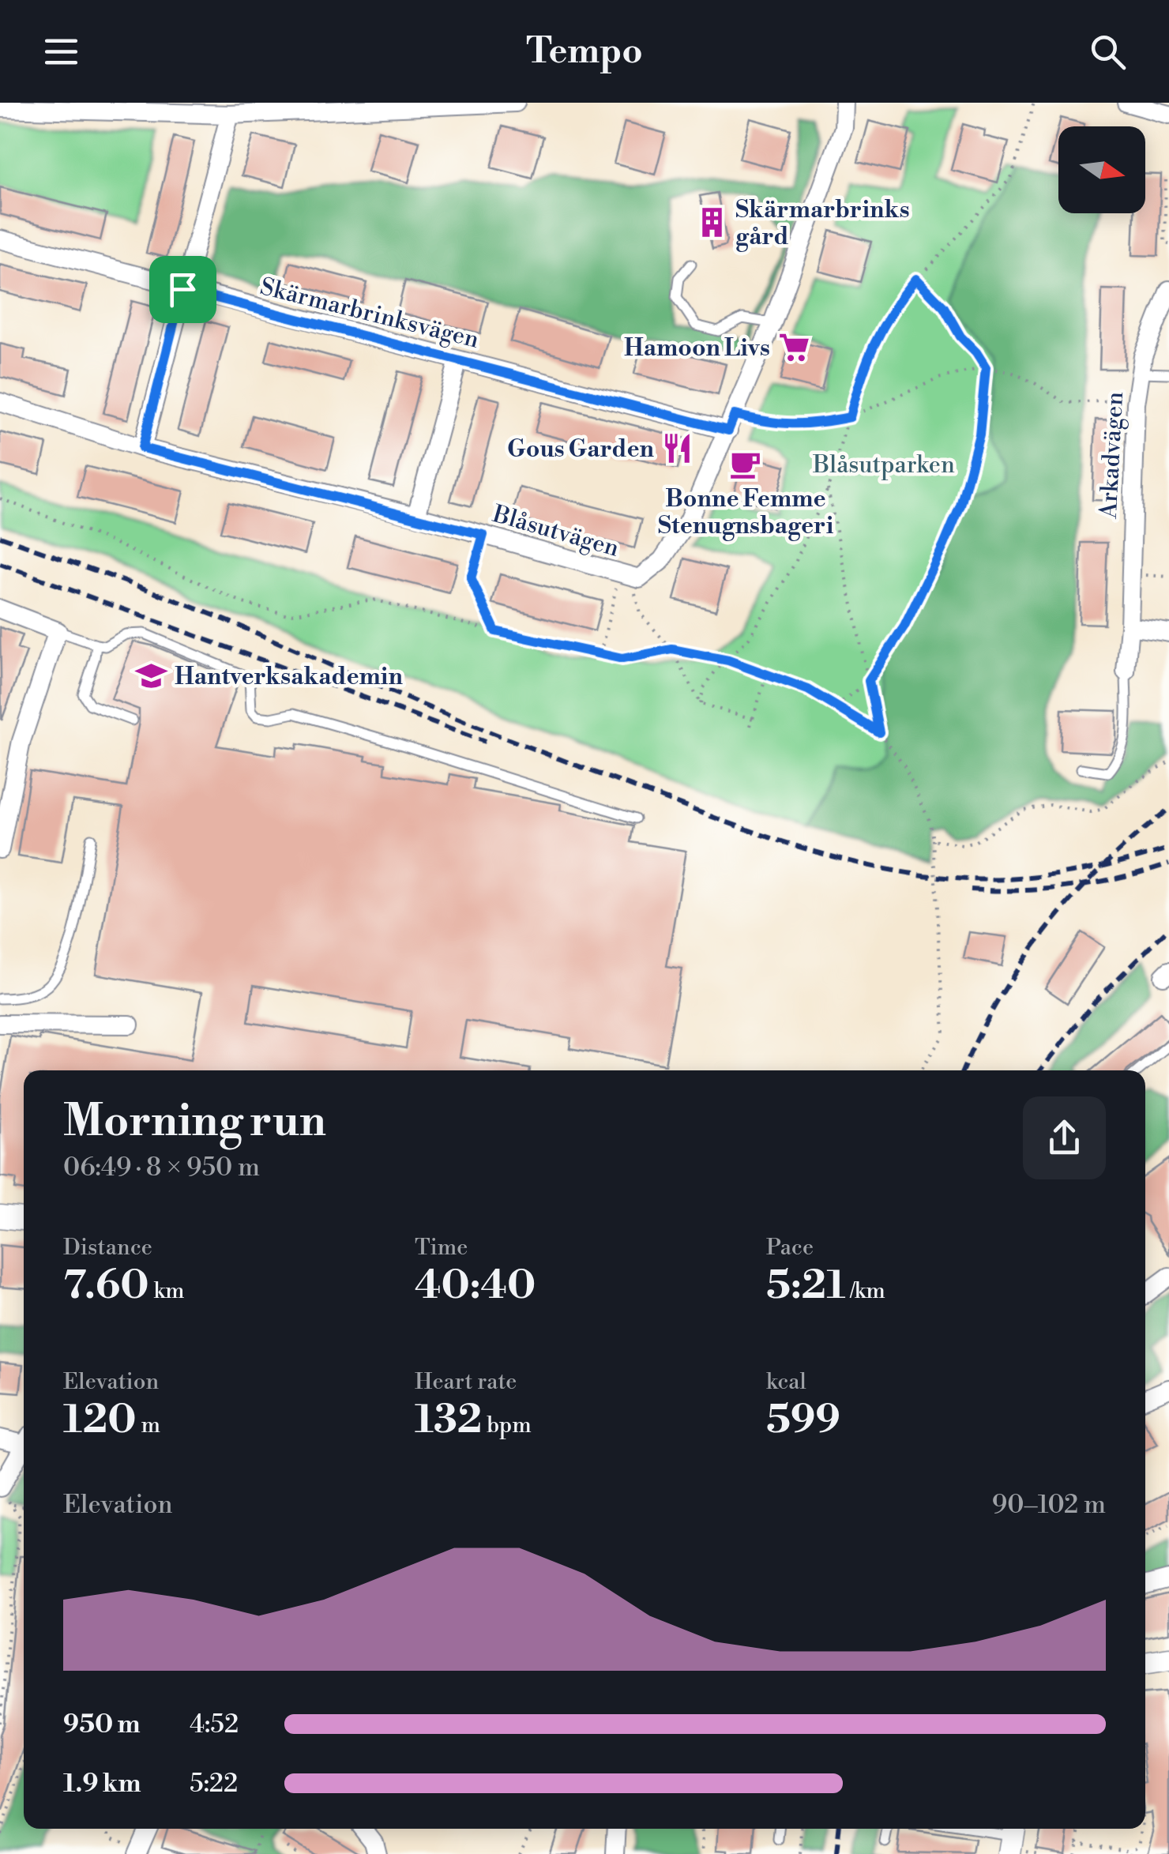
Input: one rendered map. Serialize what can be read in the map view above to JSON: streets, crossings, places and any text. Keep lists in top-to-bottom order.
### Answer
{
  "streets": {
    "street": ["Skärmarbrinksvägen", "Arkadvägen", "Blåsutvägen"]
  },
  "crossings": [
    ["Skärmarbrinksvägen", "Blåsutvägen"]
  ],
  "parks": ["Blåsutparken"],
  "places": {
    "building": ["Skärmarbrinks gård"],
    "supermarket": ["Hamoon Livs"],
    "restaurant": ["Gous Garden"],
    "cafe": ["Bonne Femme Stenugnsbageri"],
    "school or university": ["Hantverksakademin"]
  },
  "north": "right",
  "page": {
    "header": "Tempo",
    "heading": ["Morning run", "06:49 · 8 × 950 m"],
    "stats": [
      ["Distance", "7.60 km"],
      ["Time", "40:40"],
      ["Pace", "5:21 /km"],
      ["Elevation", "120 m"],
      ["Heart rate", "132 bpm"],
      ["kcal", "599"]
    ],
    "chart": ["Elevation", "90–102 m"],
    "list": [
      {
        "name": "950 m",
        "note": "4:52"
      },
      {
        "name": "1.9 km",
        "note": "5:22"
      }
    ]
  }
}
